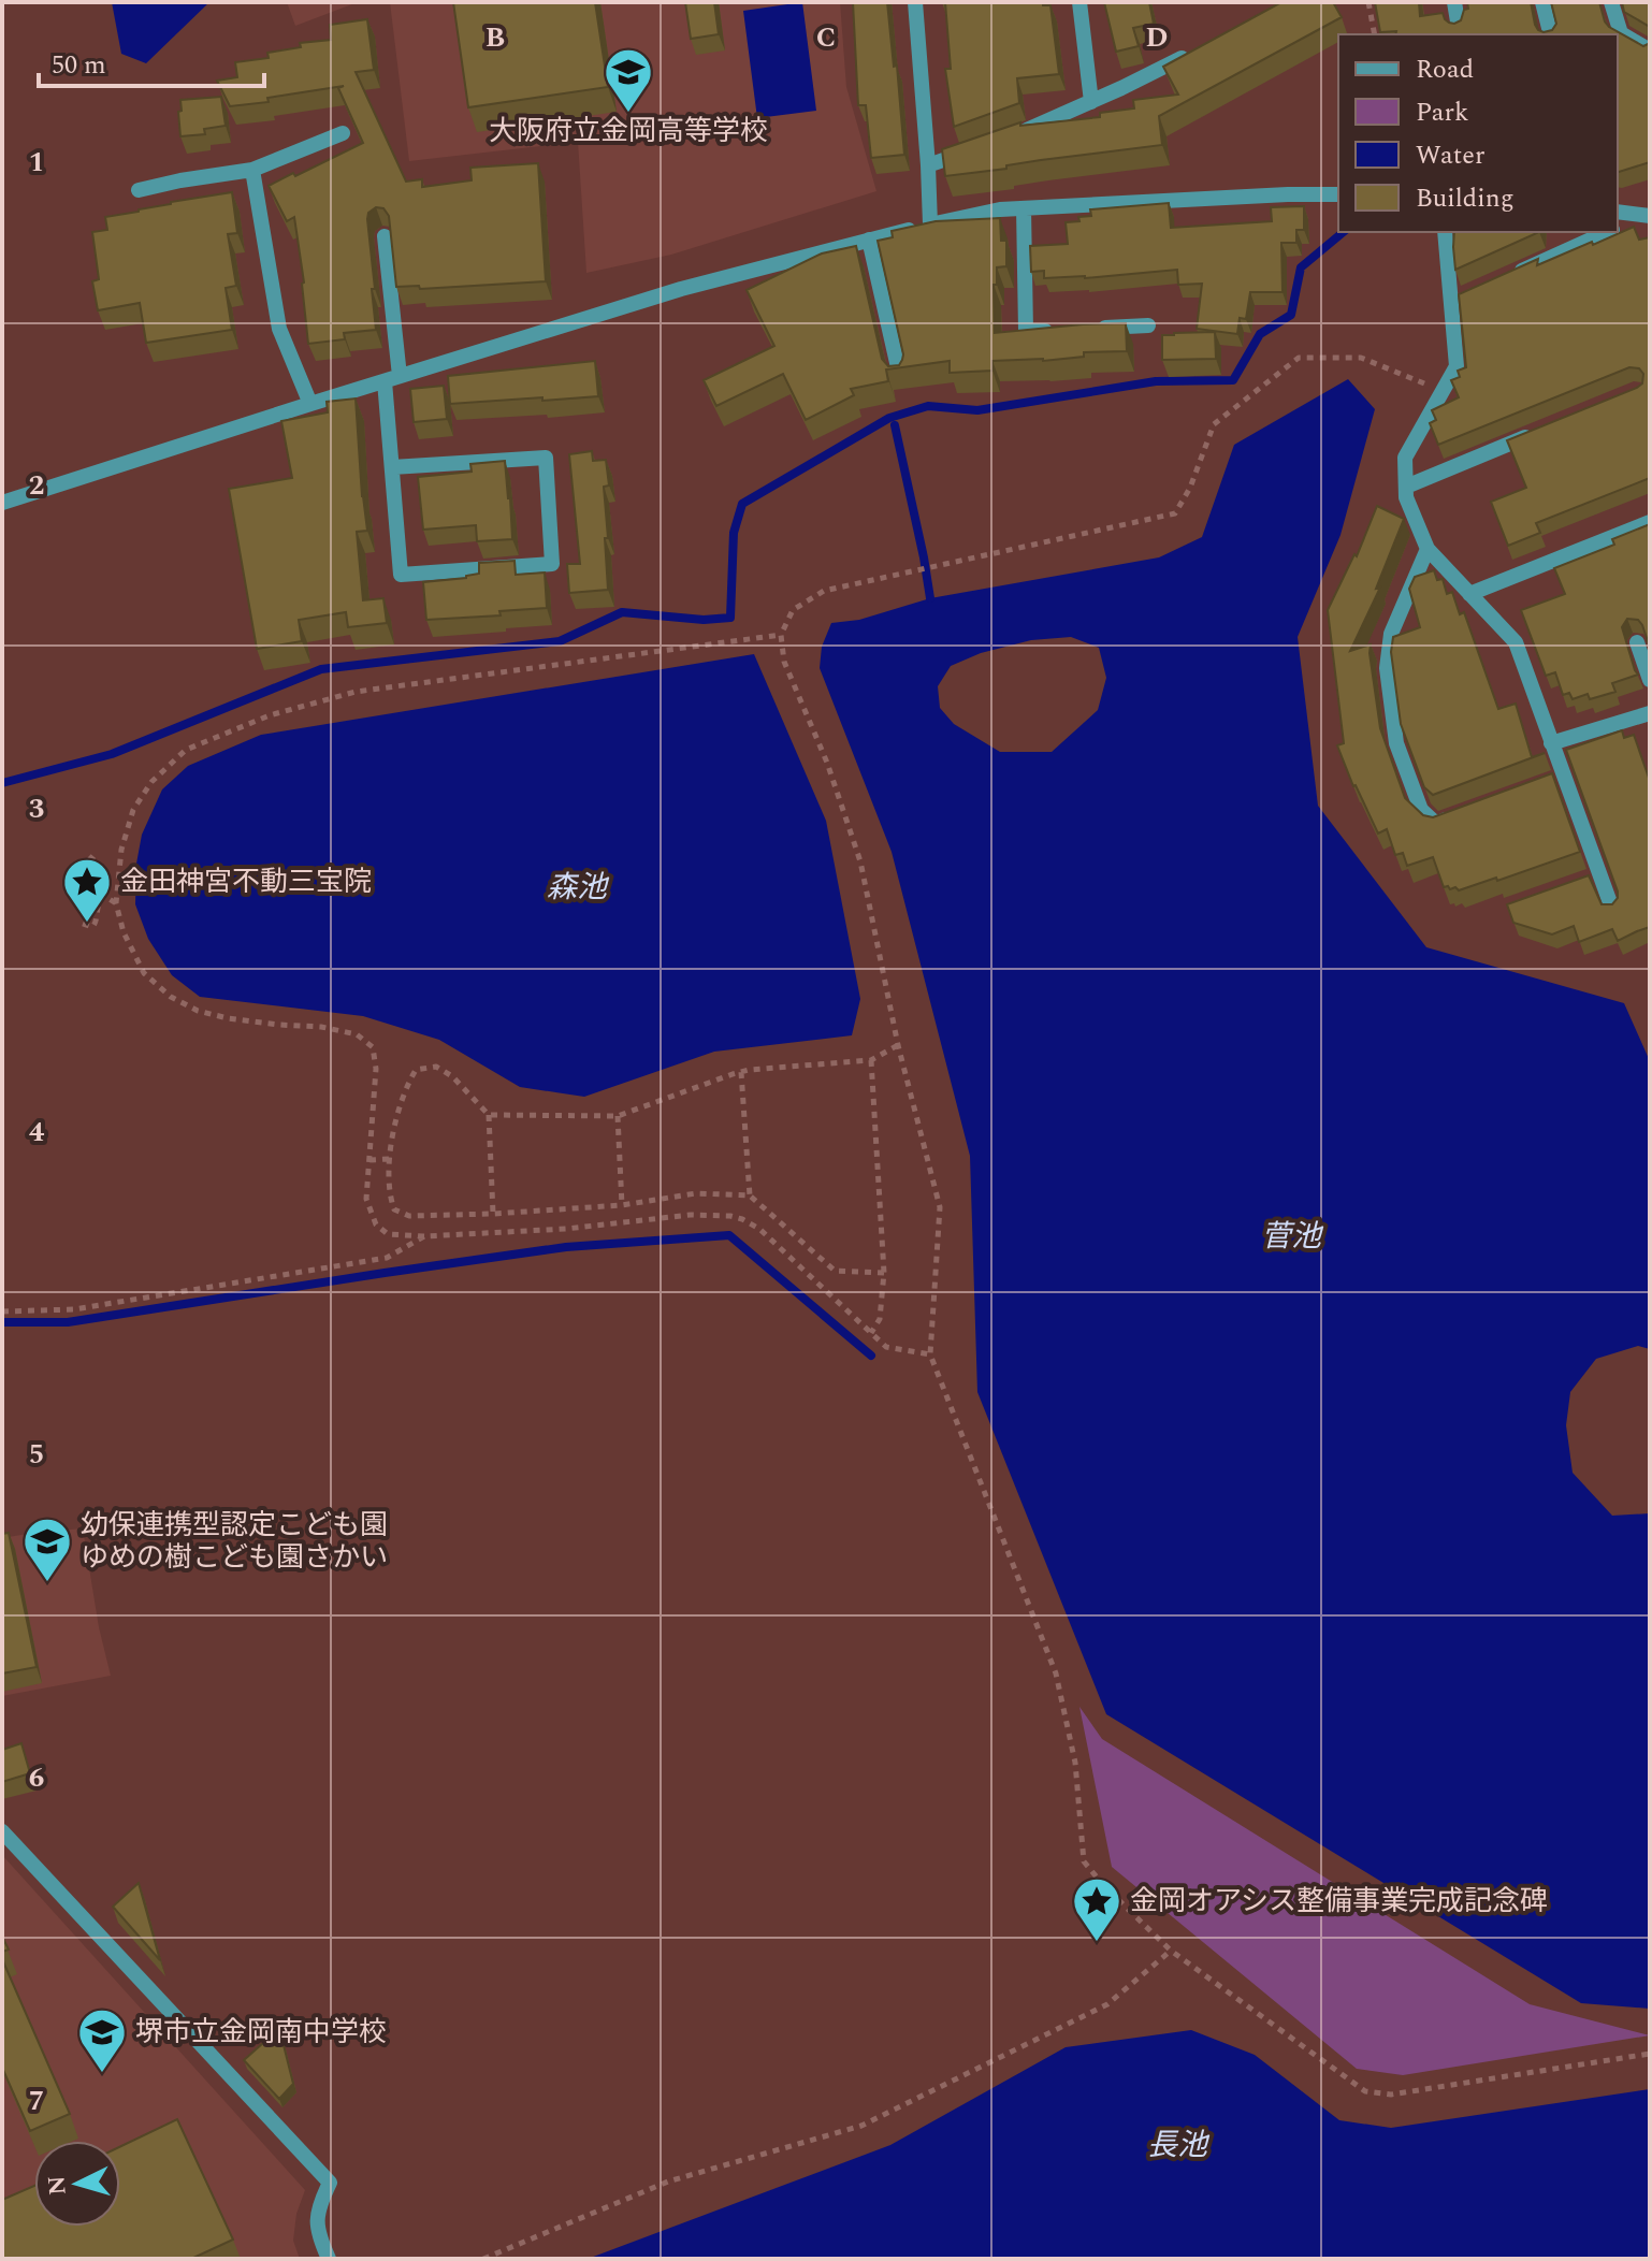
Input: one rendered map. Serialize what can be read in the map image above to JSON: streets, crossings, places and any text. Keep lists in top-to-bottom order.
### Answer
{
  "water": ["森池", "菅池", "長池"],
  "places": {
    "school or university": ["大阪府立金岡高等学校", "幼保連携型認定こども園 ゆめの樹こども園さかい", "堺市立金岡南中学校"],
    "place": ["金田神宮不動三宝院", "金岡オアシス整備事業完成記念碑"]
  },
  "legend": [
    "Road",
    "Park",
    "Water",
    "Building"
  ],
  "scale_bar": "50 m",
  "north": "left",
  "grid": {
    "columns": ["B", "C", "D"],
    "rows": [
      "1",
      "2",
      "3",
      "4",
      "5",
      "6",
      "7"
    ]
  }
}
